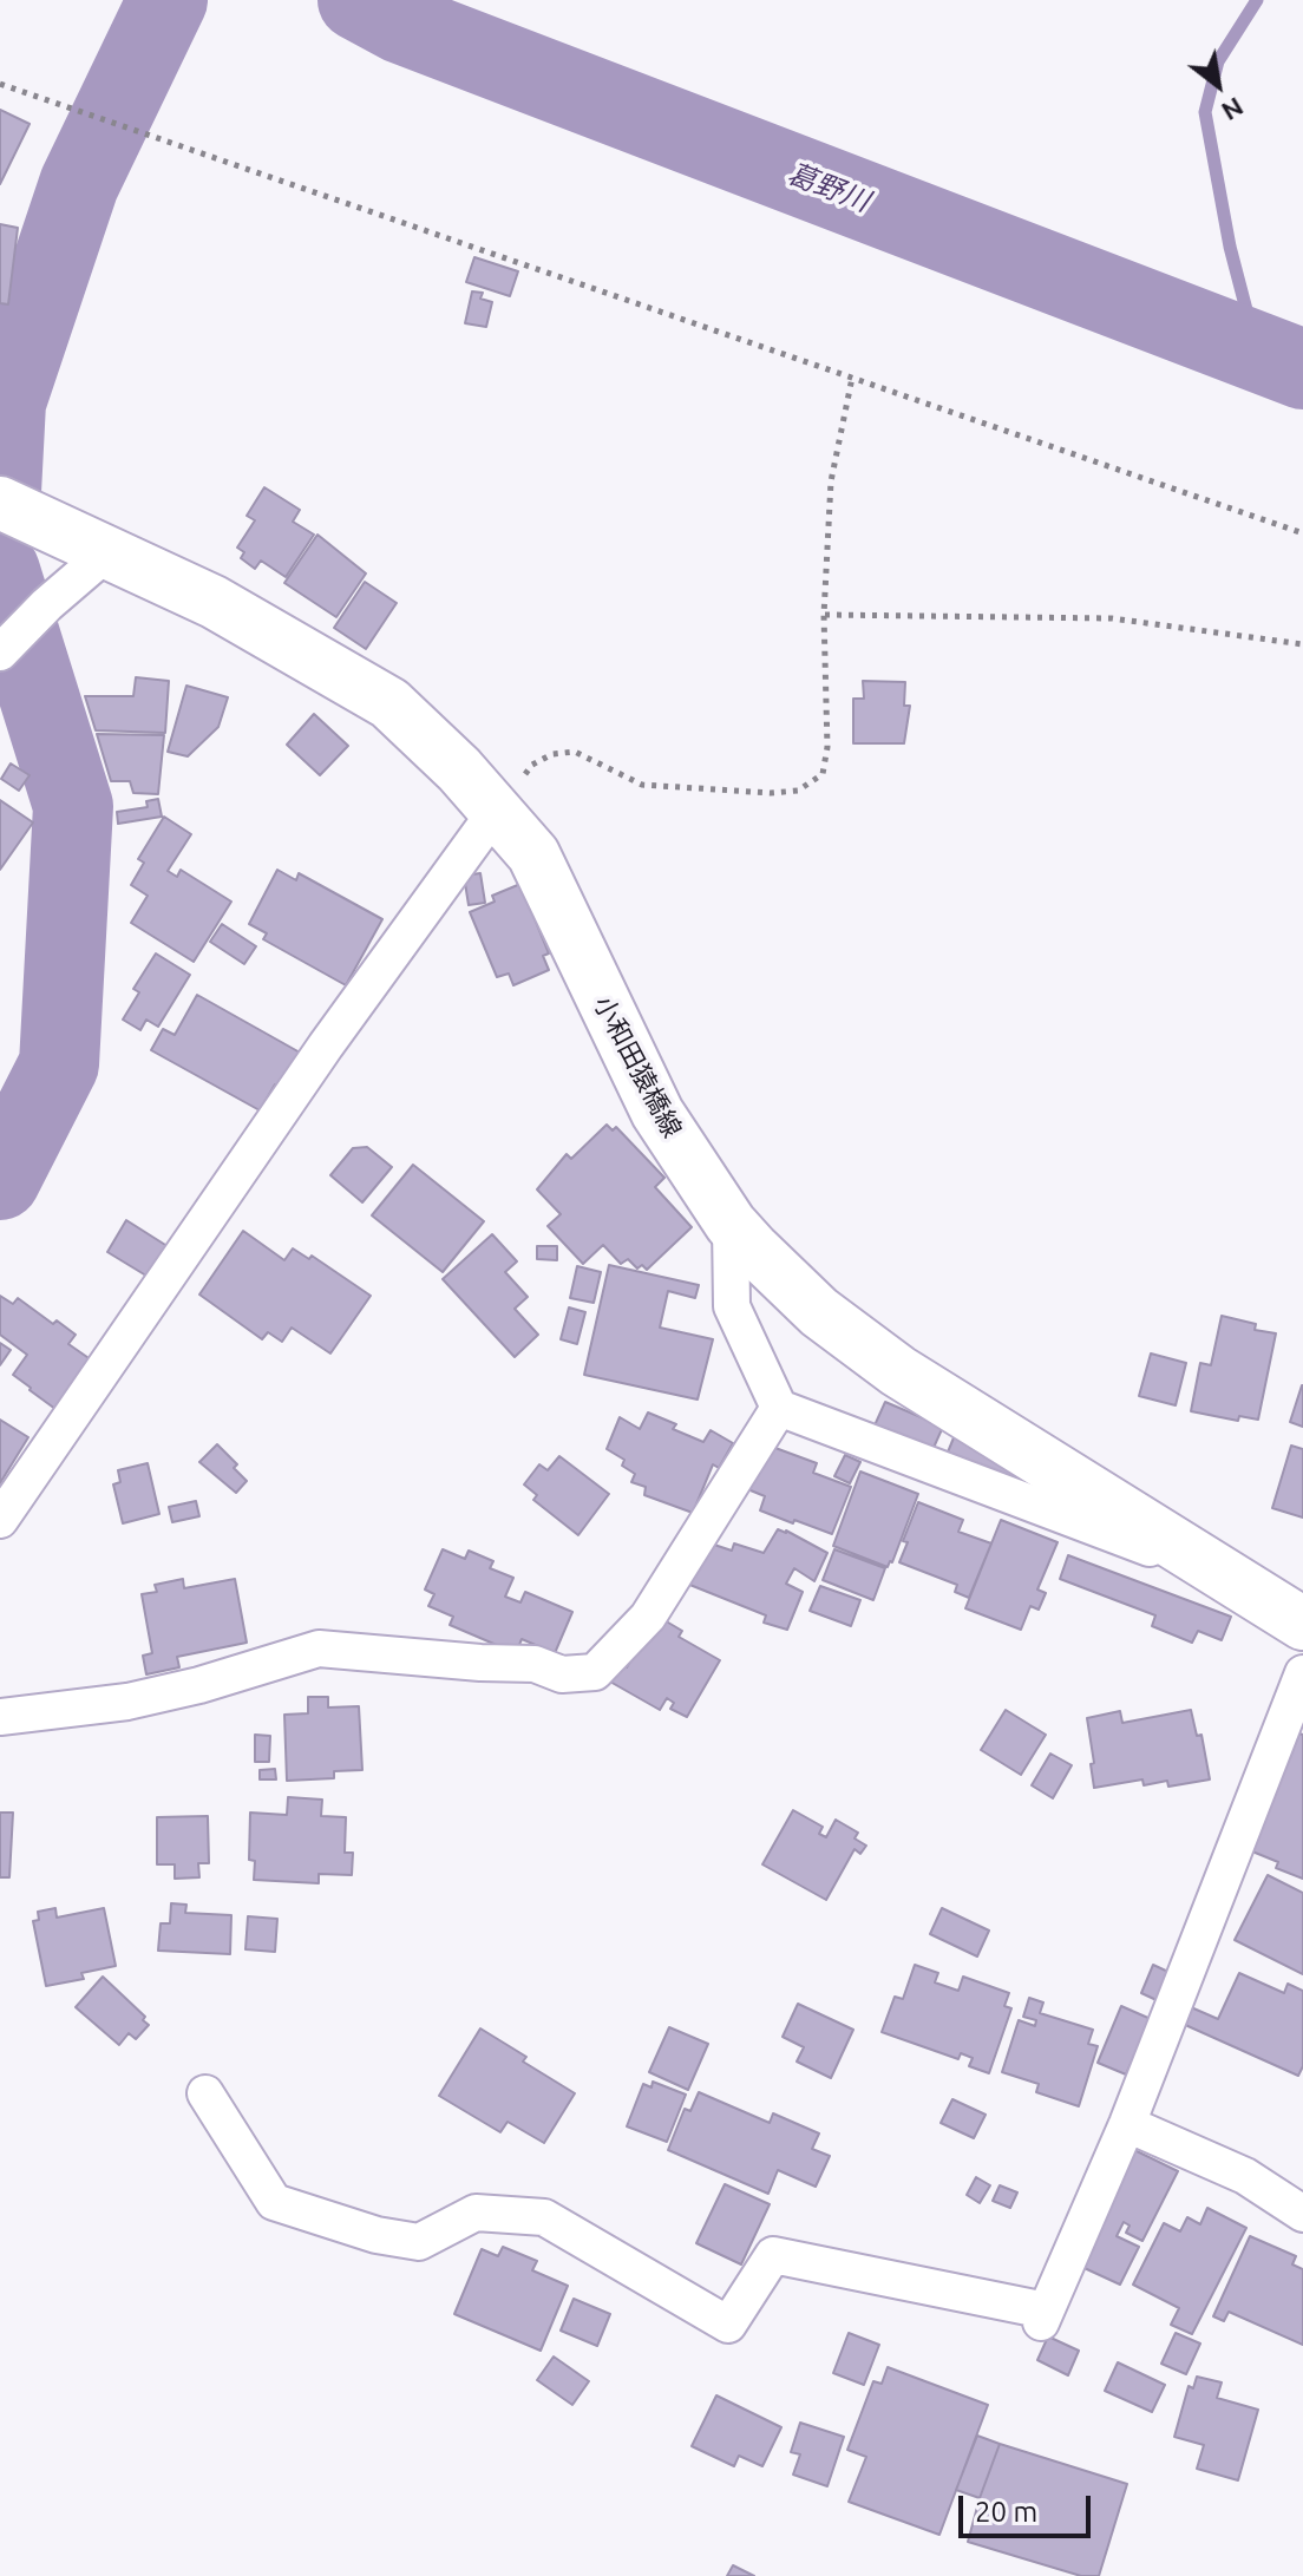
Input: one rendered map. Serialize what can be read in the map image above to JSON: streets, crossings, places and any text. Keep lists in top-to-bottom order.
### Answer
{
  "streets": {
    "main road": ["小和田猿橋線"]
  },
  "water": ["葛野川"],
  "scale_bar": "20 m",
  "north": "bottom right"
}
